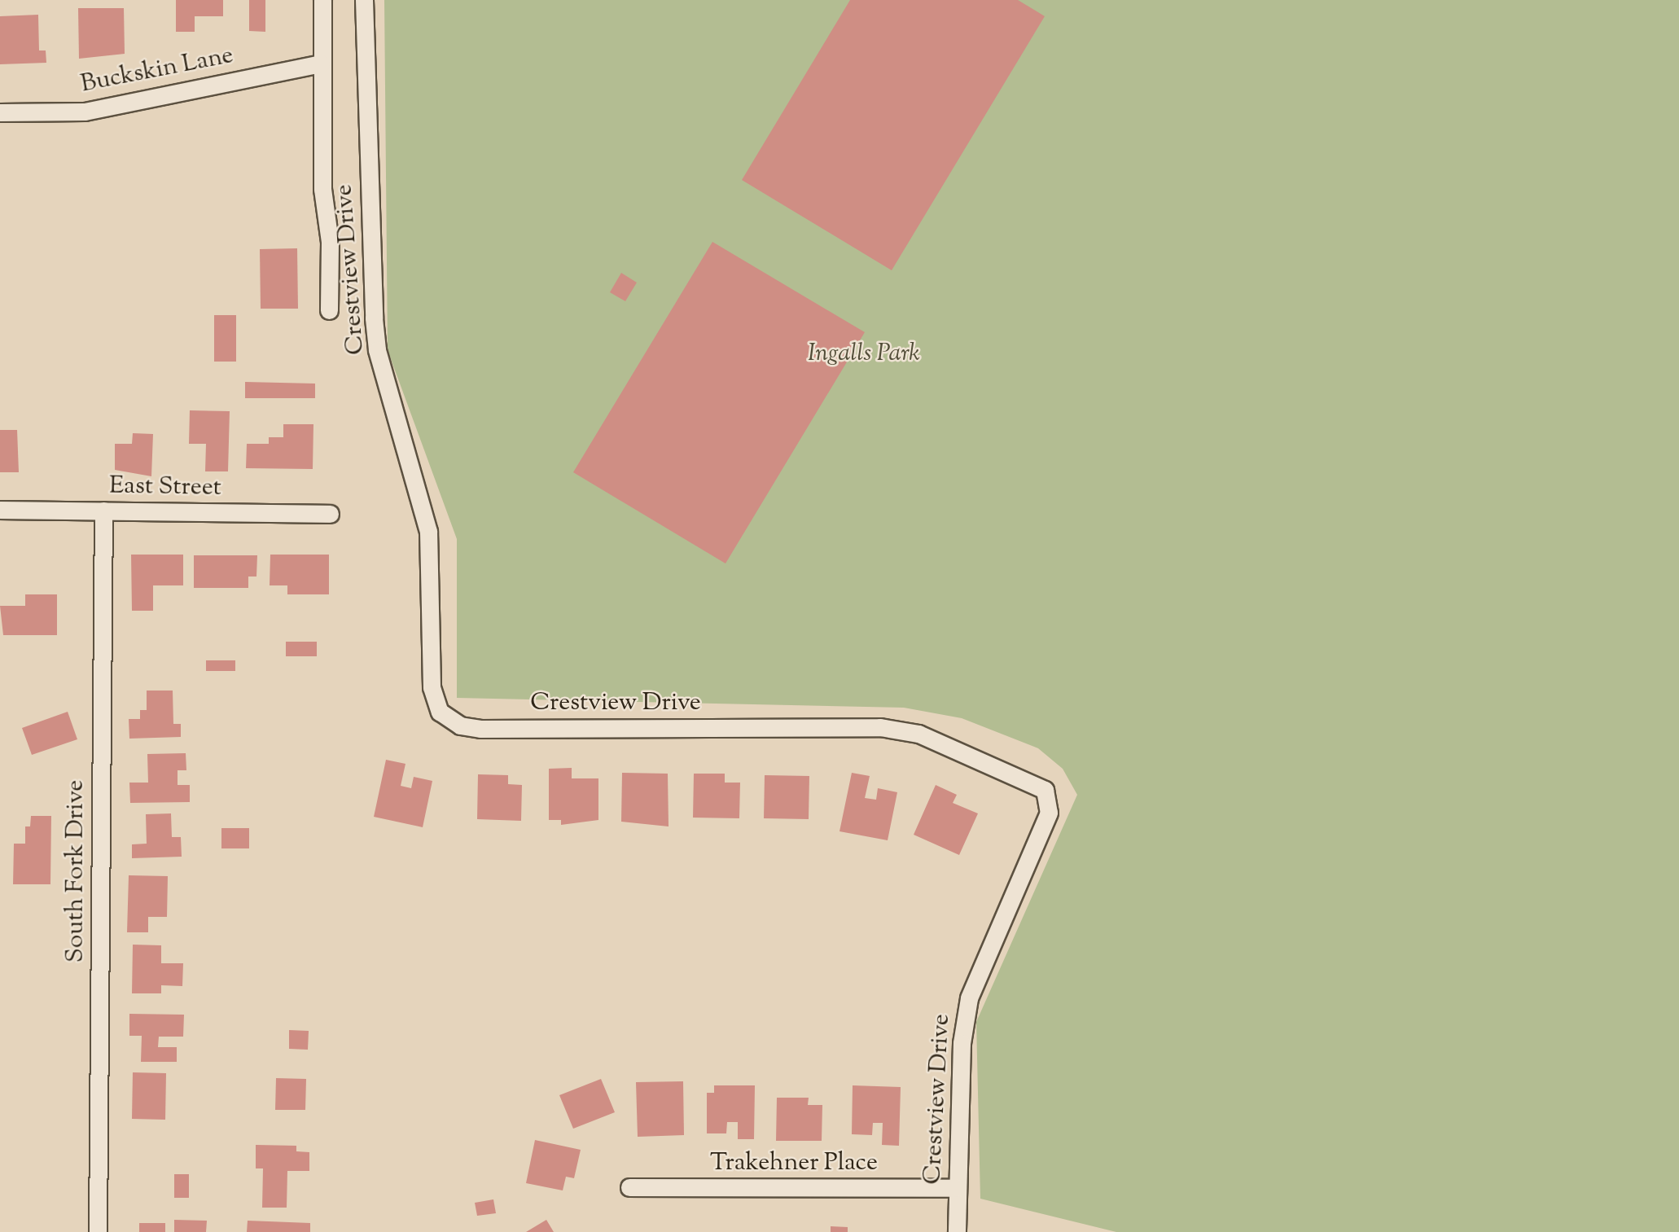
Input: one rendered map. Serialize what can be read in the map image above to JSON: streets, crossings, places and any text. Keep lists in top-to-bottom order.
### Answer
{
  "streets": {
    "street": [
      "Buckskin Lane",
      "Crestview Drive",
      "East Street",
      "South Fork Drive",
      "Trakehner Place"
    ]
  },
  "crossings": [
    ["Buckskin Lane", "Crestview Drive"],
    ["Crestview Drive", "Trakehner Place"],
    ["East Street", "South Fork Drive"]
  ],
  "parks": ["Ingalls Park"]
}
